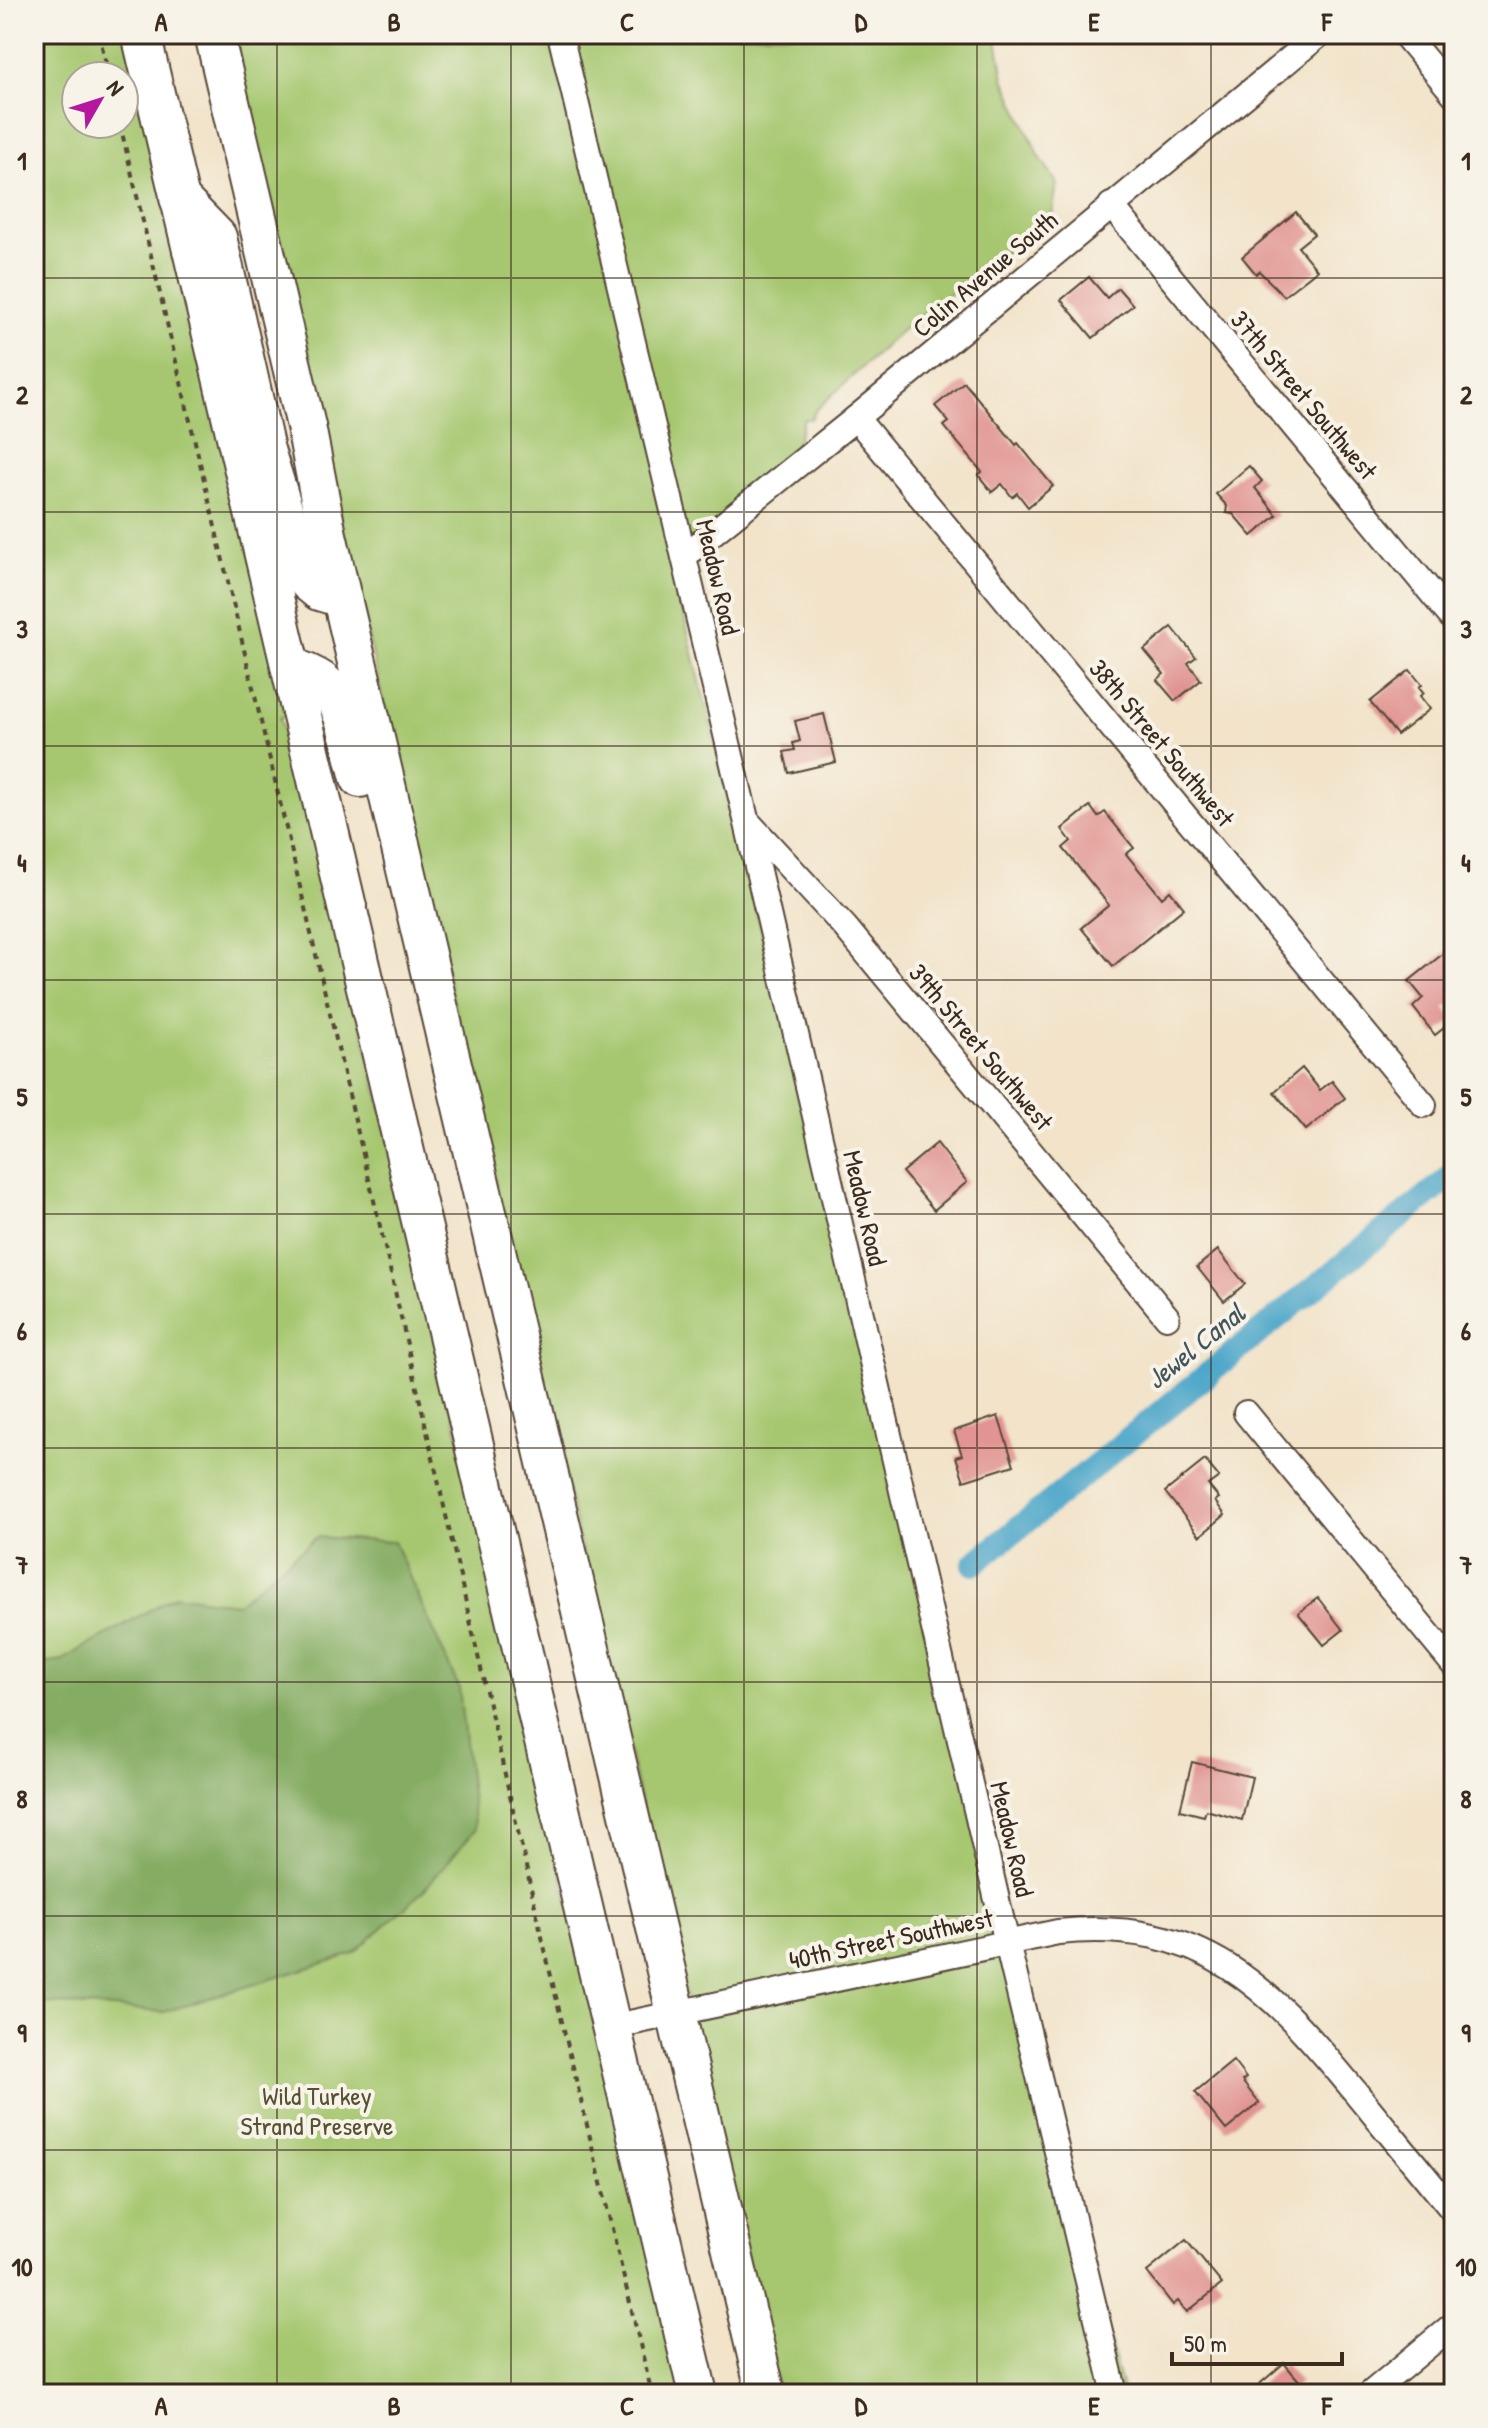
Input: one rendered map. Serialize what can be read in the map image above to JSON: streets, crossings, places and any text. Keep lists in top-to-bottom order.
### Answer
{
  "streets": {
    "street": [
      "Colin Avenue South",
      "37th Street Southwest",
      "Meadow Road",
      "38th Street Southwest",
      "39th Street Southwest",
      "40th Street Southwest"
    ]
  },
  "crossings": [
    ["Colin Avenue South", "37th Street Southwest"],
    ["Colin Avenue South", "Meadow Road"],
    ["Colin Avenue South", "38th Street Southwest"],
    ["Meadow Road", "39th Street Southwest"],
    ["Meadow Road", "40th Street Southwest"]
  ],
  "water": ["Jewel Canal"],
  "parks": ["Wild Turkey Strand Preserve"],
  "scale_bar": "50 m",
  "north": "top right",
  "grid": {
    "columns": [
      "A",
      "B",
      "C",
      "D",
      "E",
      "F"
    ],
    "rows": [
      "1",
      "2",
      "3",
      "4",
      "5",
      "6",
      "7",
      "8",
      "9",
      "10"
    ]
  }
}
